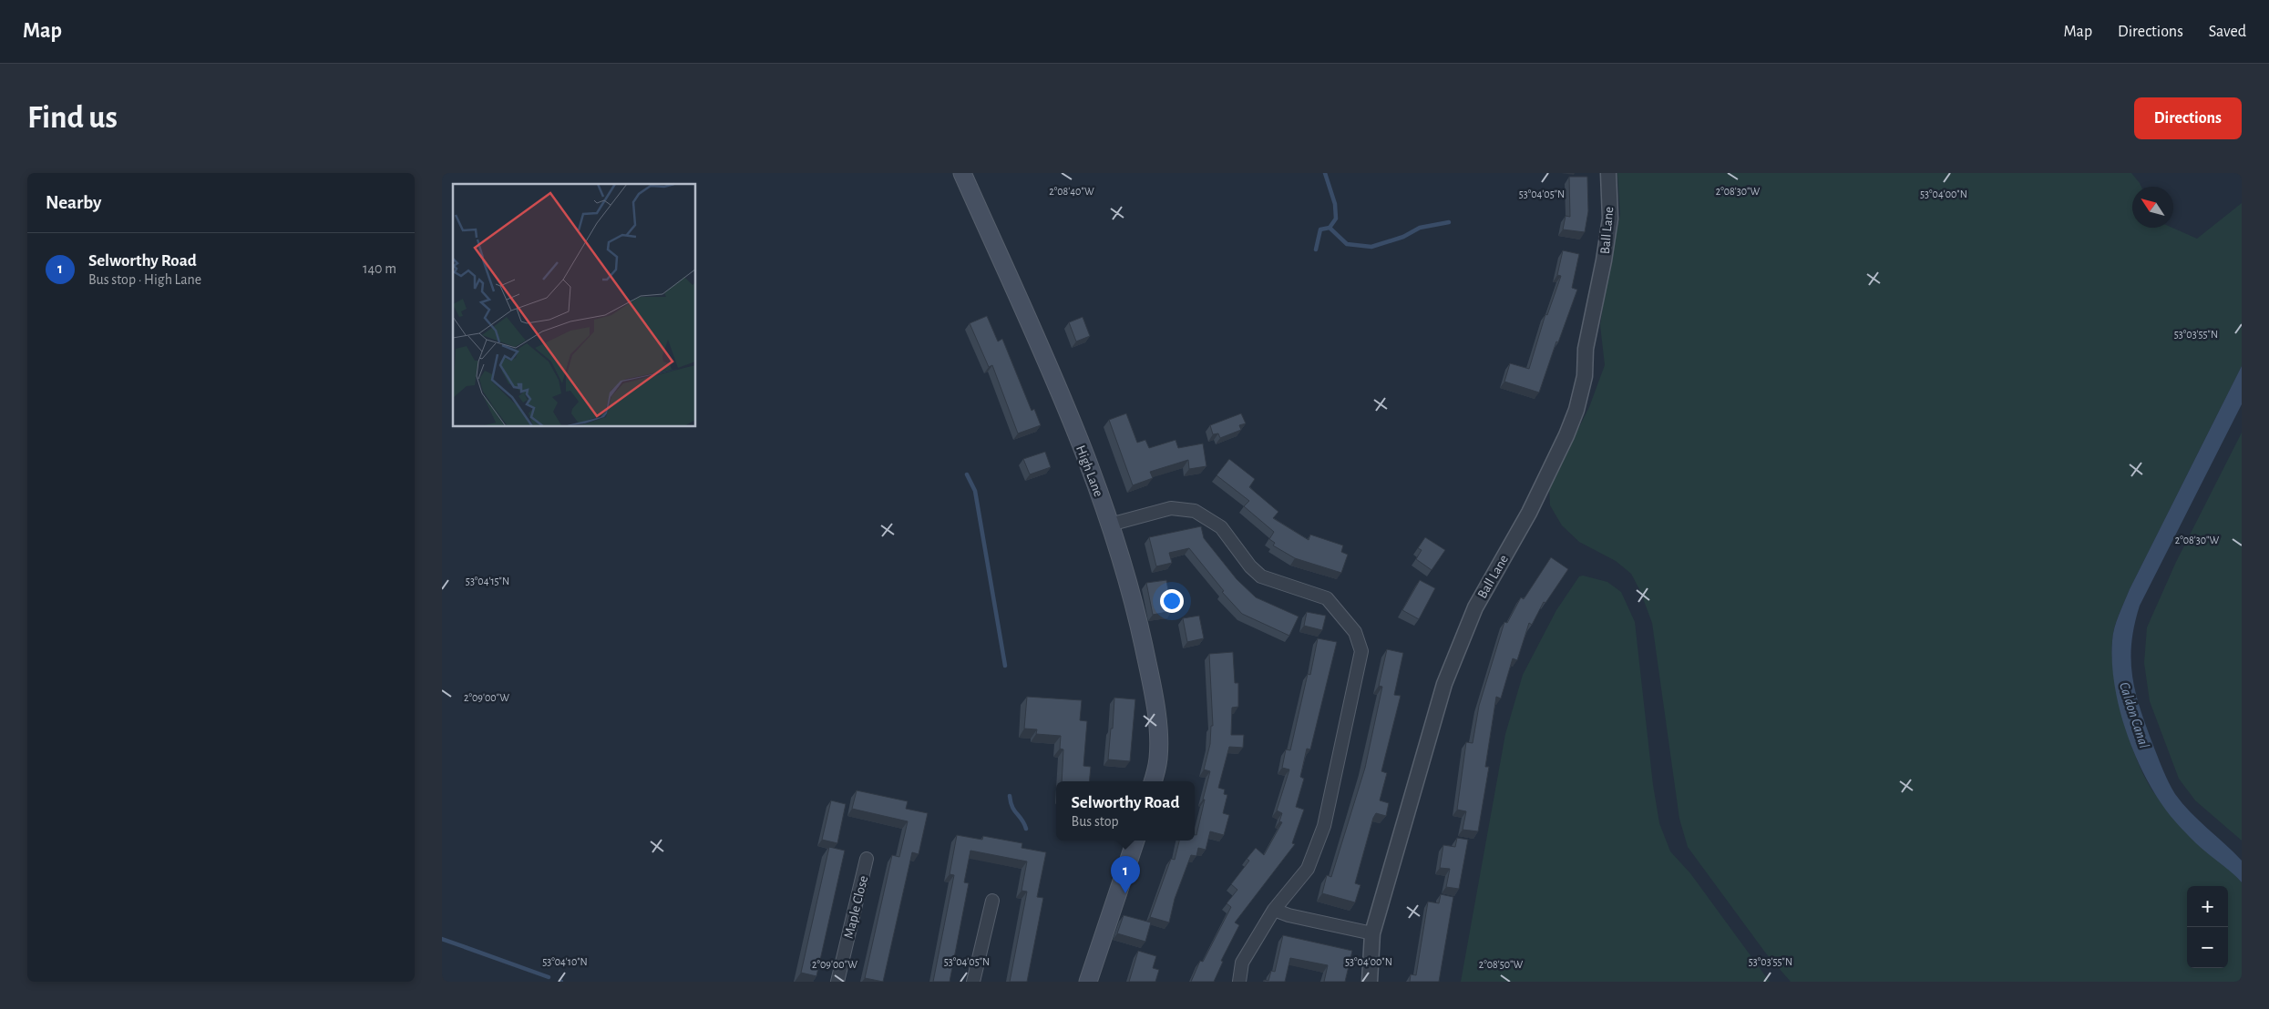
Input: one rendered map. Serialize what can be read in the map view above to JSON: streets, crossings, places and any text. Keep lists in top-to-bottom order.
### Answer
{
  "streets": {
    "main road": ["High Lane"],
    "street": ["Ball Lane", "Maple Close"]
  },
  "water": ["Caldon Canal"],
  "north": "top left",
  "page": {
    "header": "Map",
    "nav": ["Map", "Directions", "Saved"],
    "buttons": "Directions",
    "title": "Find us",
    "heading": "Nearby",
    "list": [
      {
        "mark": "1",
        "name": "Selworthy Road",
        "note": "Bus stop · High Lane",
        "value": "140 m"
      }
    ],
    "popup": ["Selworthy Road", "Bus stop"],
    "pins": "1",
    "map_buttons": ["+", "−"]
  },
  "coordinates": [
    "2°08'40\"W",
    "2°08'30\"W",
    "53°04'05\"N",
    "53°04'00\"N",
    "53°03'55\"N",
    "53°04'15\"N",
    "2°09'00\"W",
    "53°04'10\"N",
    "2°08'50\"W"
  ]
}
